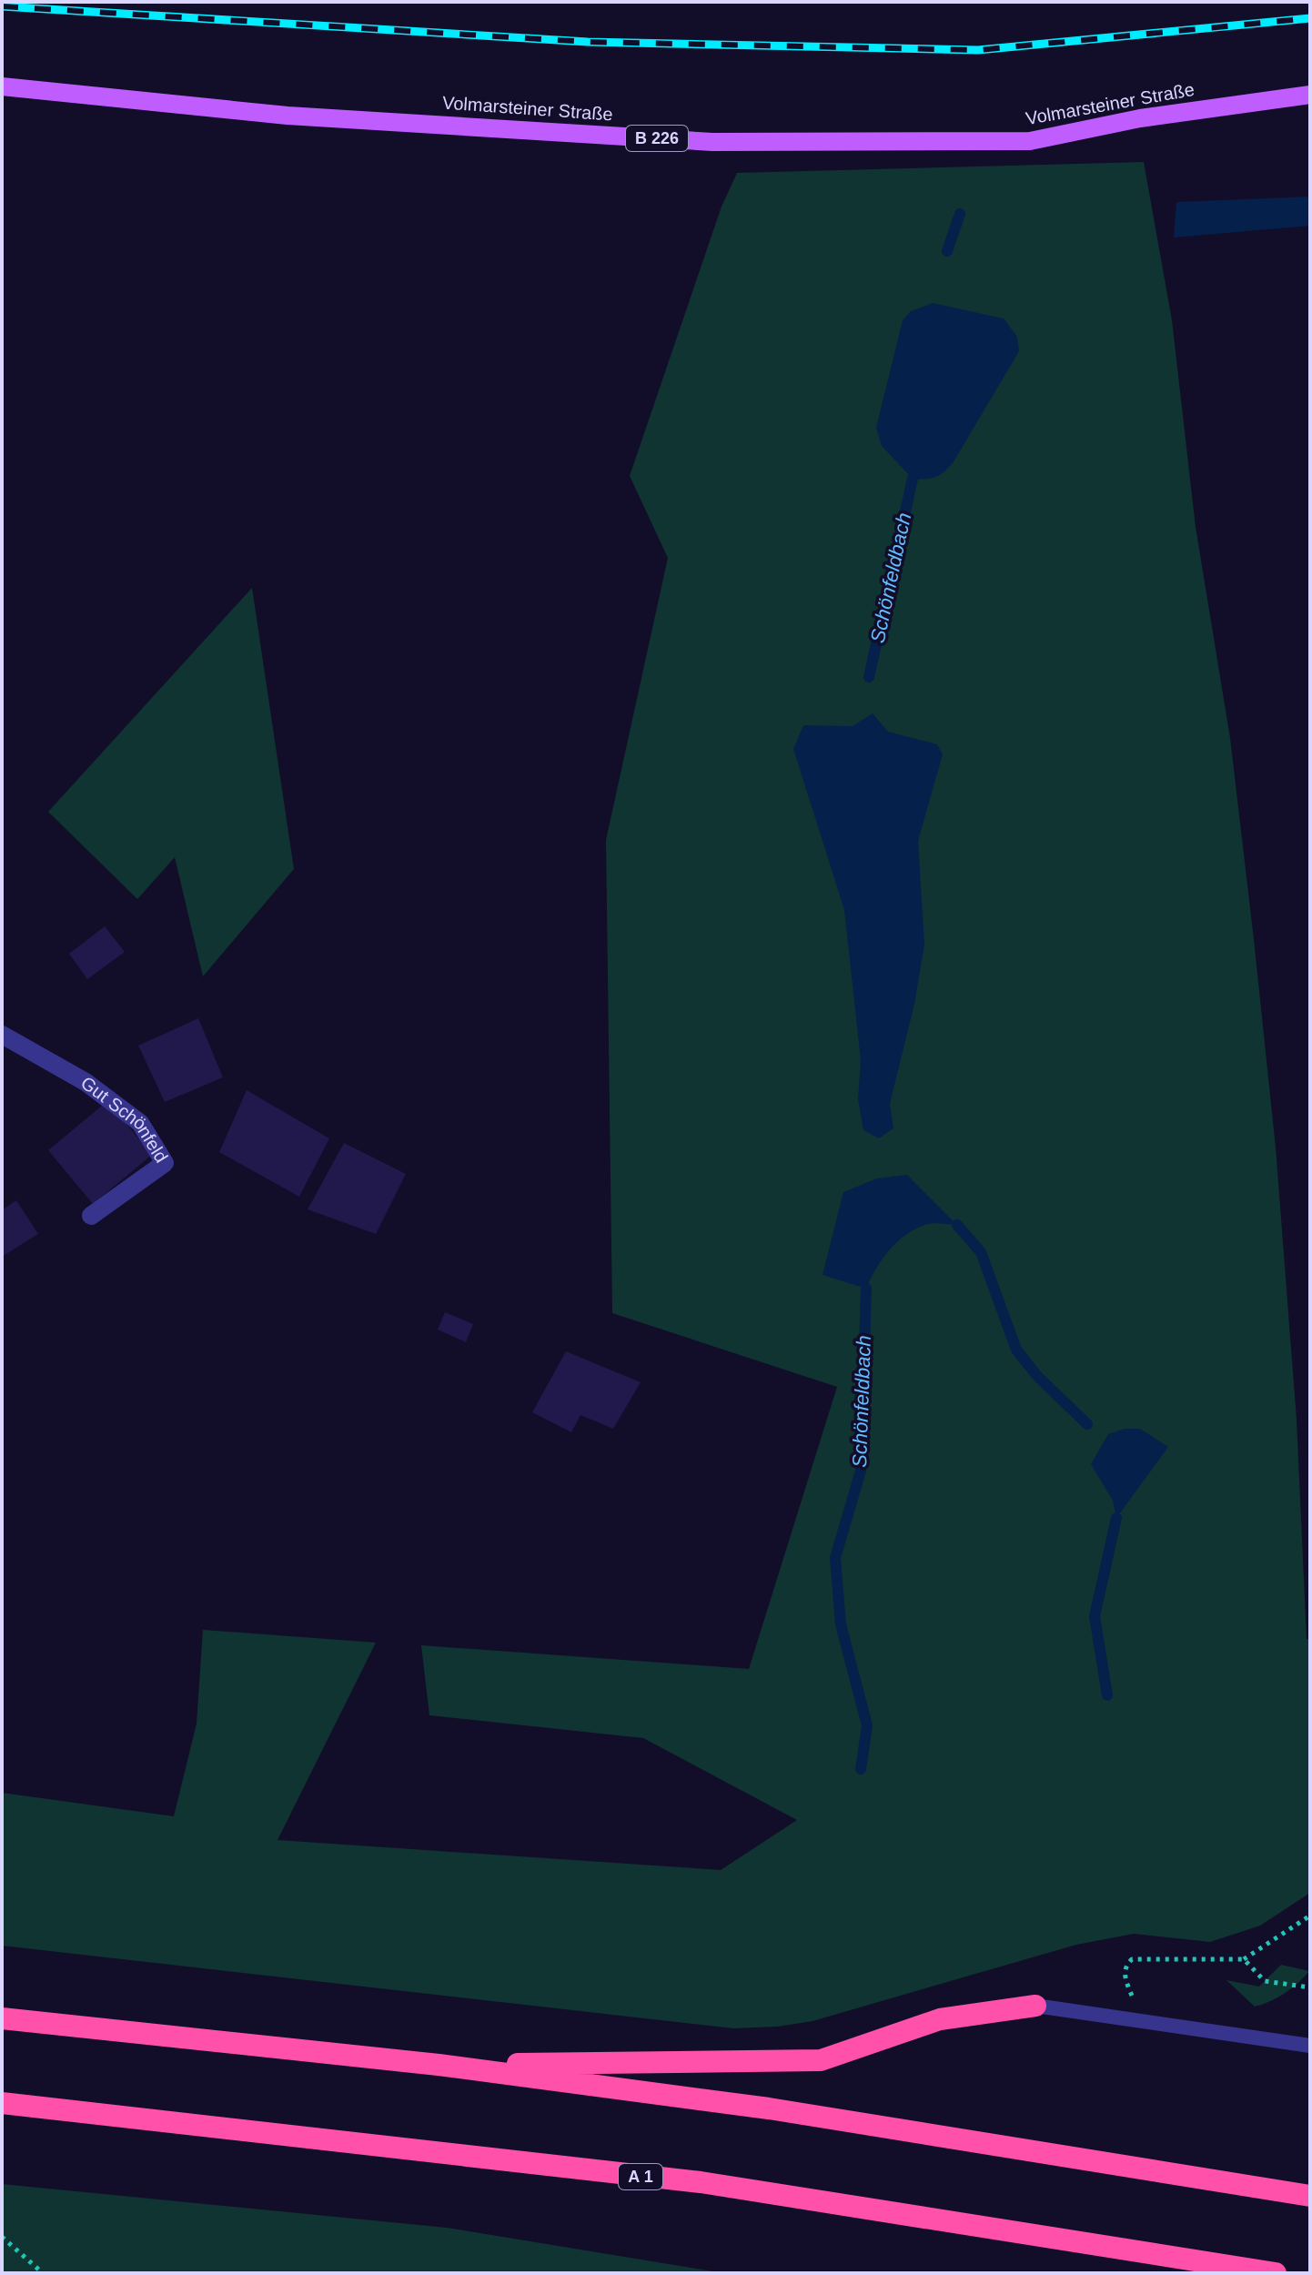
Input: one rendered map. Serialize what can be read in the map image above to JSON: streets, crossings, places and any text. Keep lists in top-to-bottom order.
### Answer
{
  "streets": {
    "highway": ["A 1"],
    "main road": ["Volmarsteiner Straße", "B 226"],
    "street": ["Gut Schönfeld"]
  },
  "water": ["Schönfeldbach"]
}
